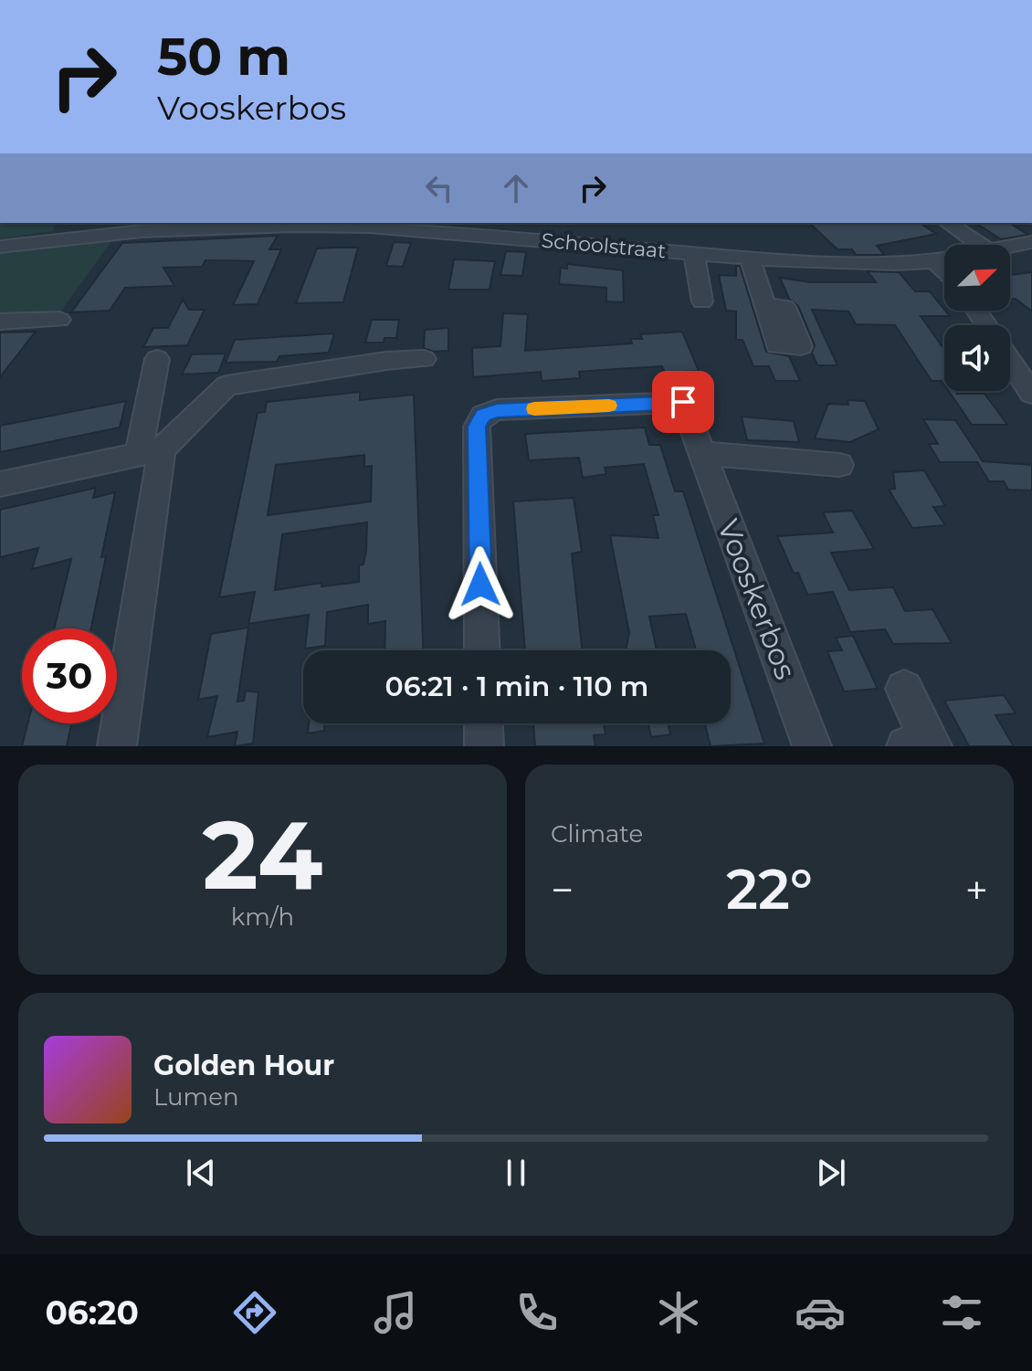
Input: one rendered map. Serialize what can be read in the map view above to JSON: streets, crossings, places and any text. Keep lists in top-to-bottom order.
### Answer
{
  "streets": {
    "street": ["Schoolstraat", "Vooskerbos"]
  },
  "north": "top right",
  "page": {
    "turn": ["50 m", "Vooskerbos"],
    "limit": "30",
    "trip": "06:21 · 1 min · 110 m",
    "tile": [
      ["24", "km/h"],
      "Climate"
    ],
    "heat": ["−", "22°", "+"],
    "song": ["Golden Hour", "Lumen"],
    "tabs": "06:20"
  }
}
